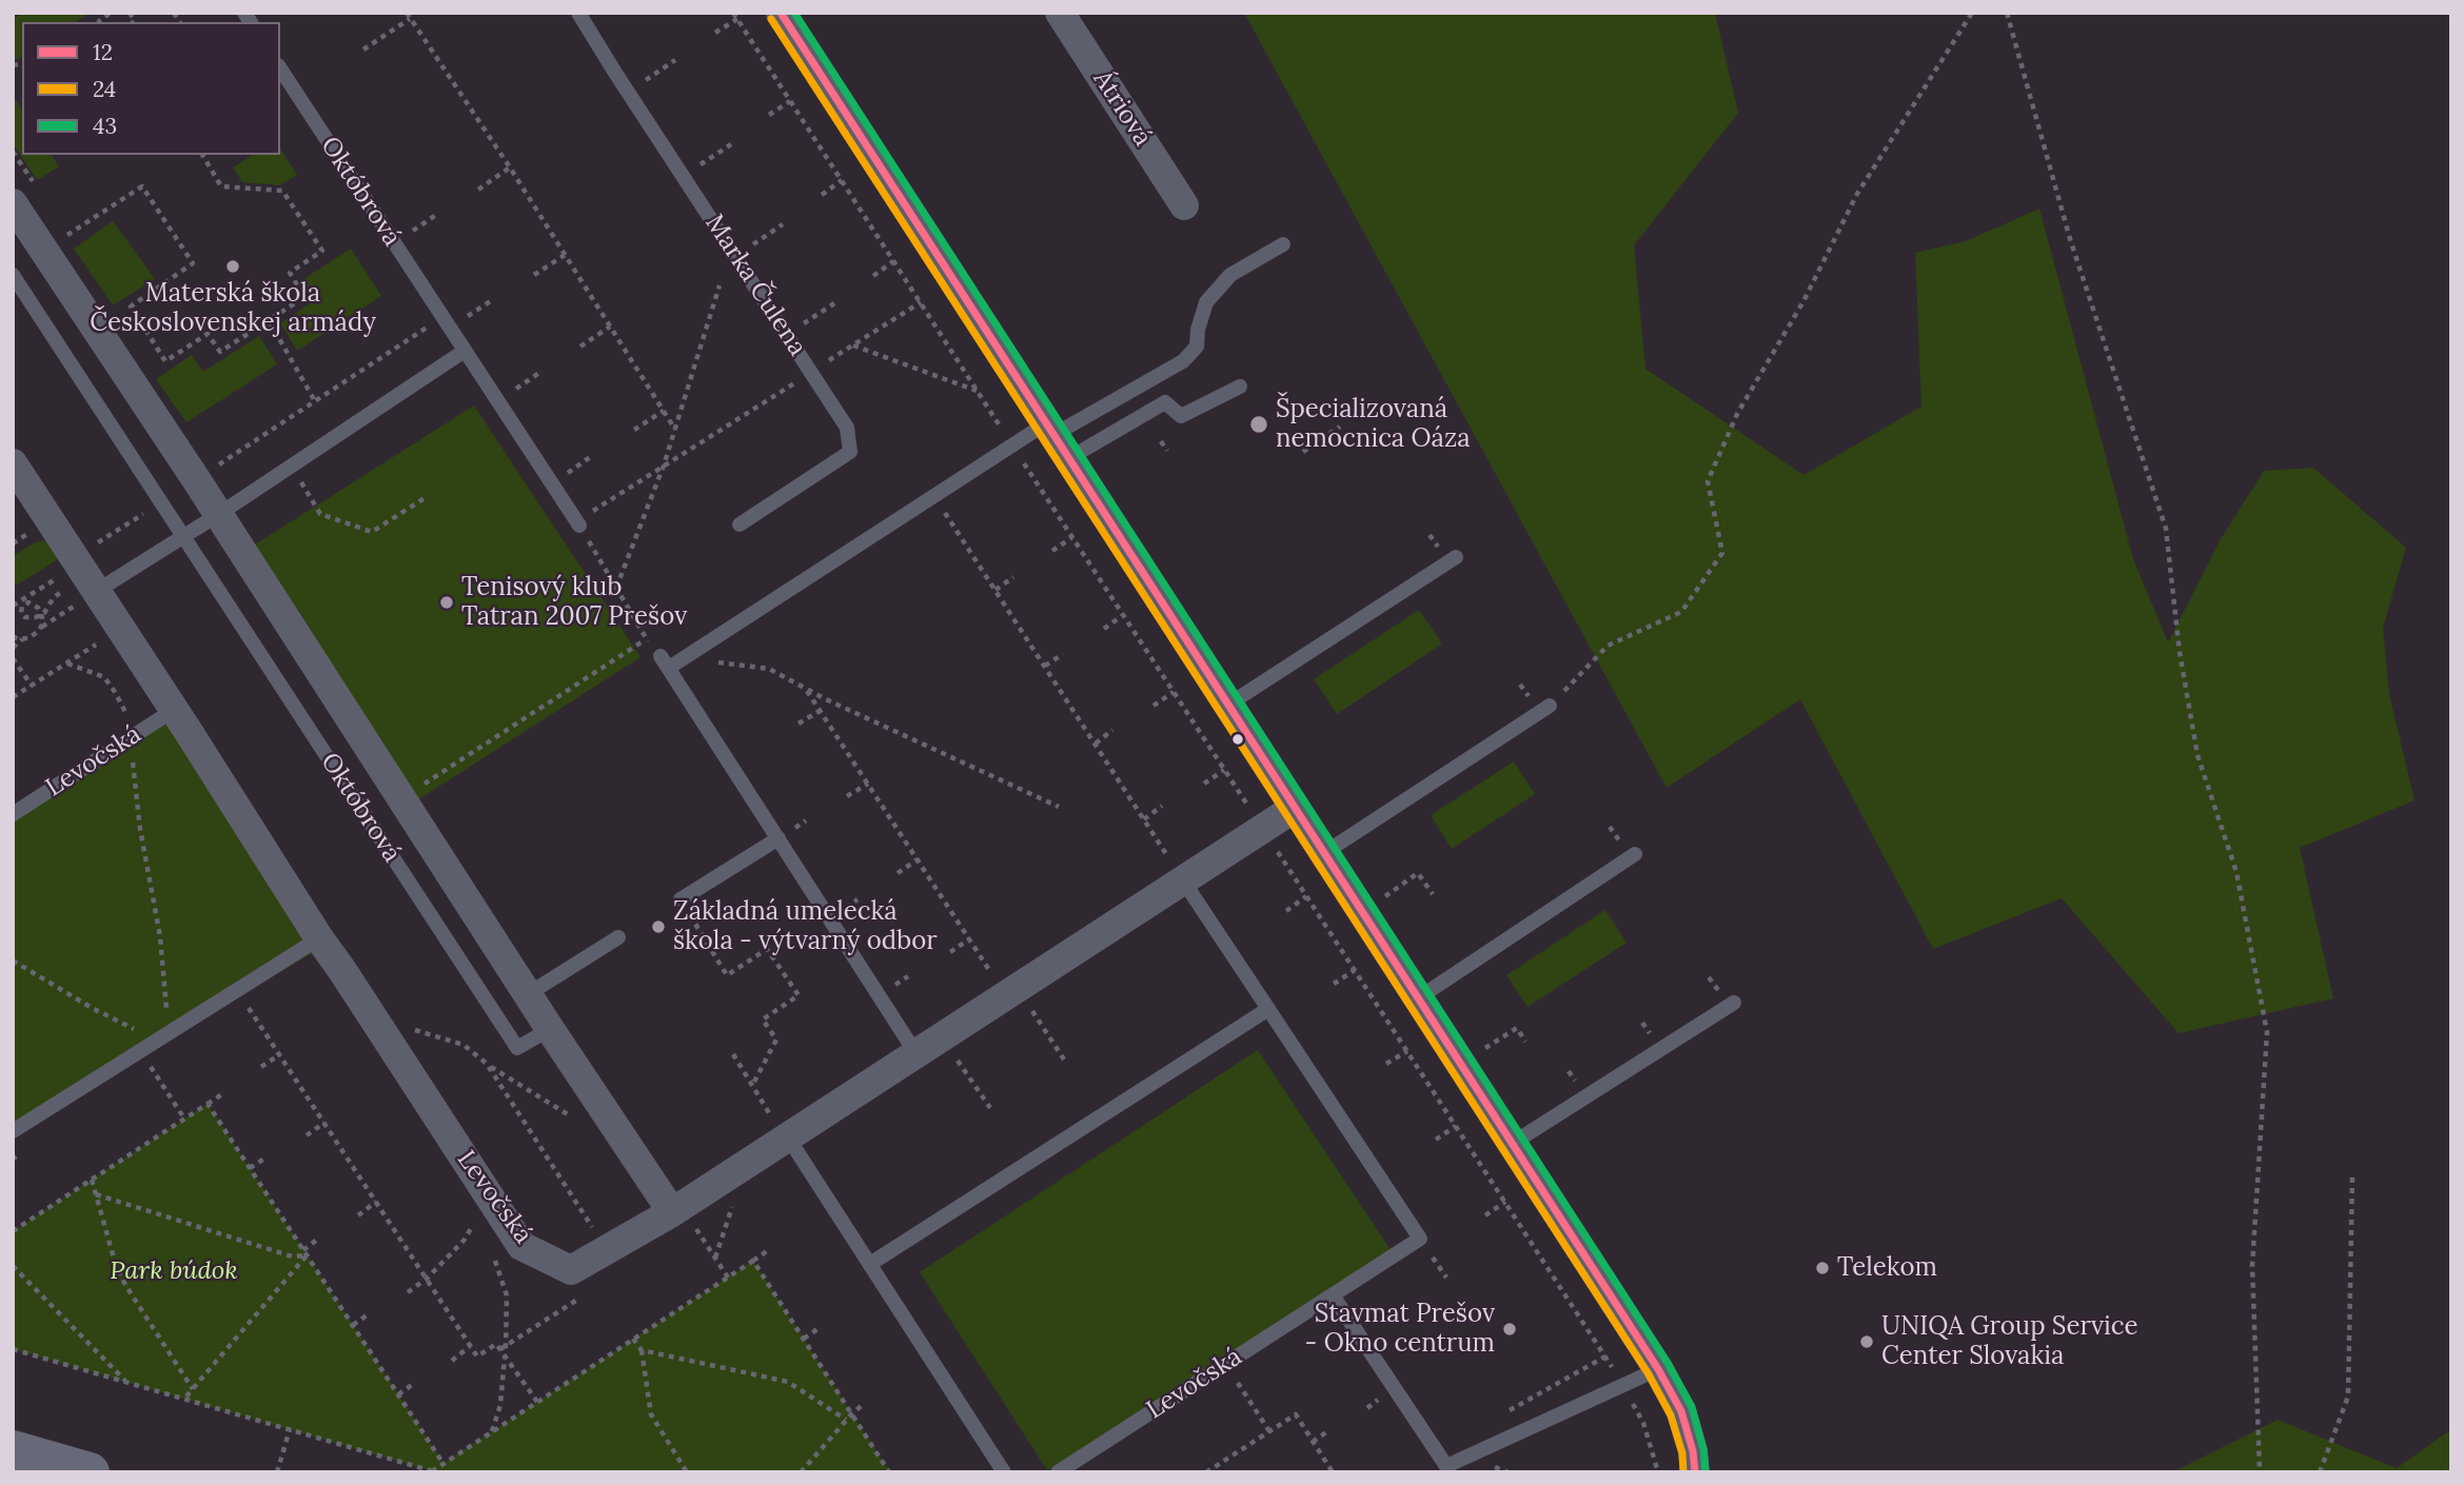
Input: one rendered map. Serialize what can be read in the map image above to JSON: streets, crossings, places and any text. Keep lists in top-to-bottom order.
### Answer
{
  "streets": {
    "street": ["Átriová", "Októbrová", "Levočská"],
    "lane": ["Marka Čulena"]
  },
  "crossings": [
    ["Októbrová", "Levočská"]
  ],
  "parks": ["Park búdok"],
  "places": [
    "Materská škola Československej armády",
    "Špecializovaná nemocnica Oáza",
    "Tenisový klub Tatran 2007 Prešov",
    "Základná umelecká škola - výtvarný odbor",
    "Telekom",
    "Stavmat Prešov - Okno centrum",
    "UNIQA Group Service Center Slovakia"
  ],
  "lines": ["transit line 12", "transit line 43", "transit line 24"],
  "legend": ["12", "24", "43"]
}
